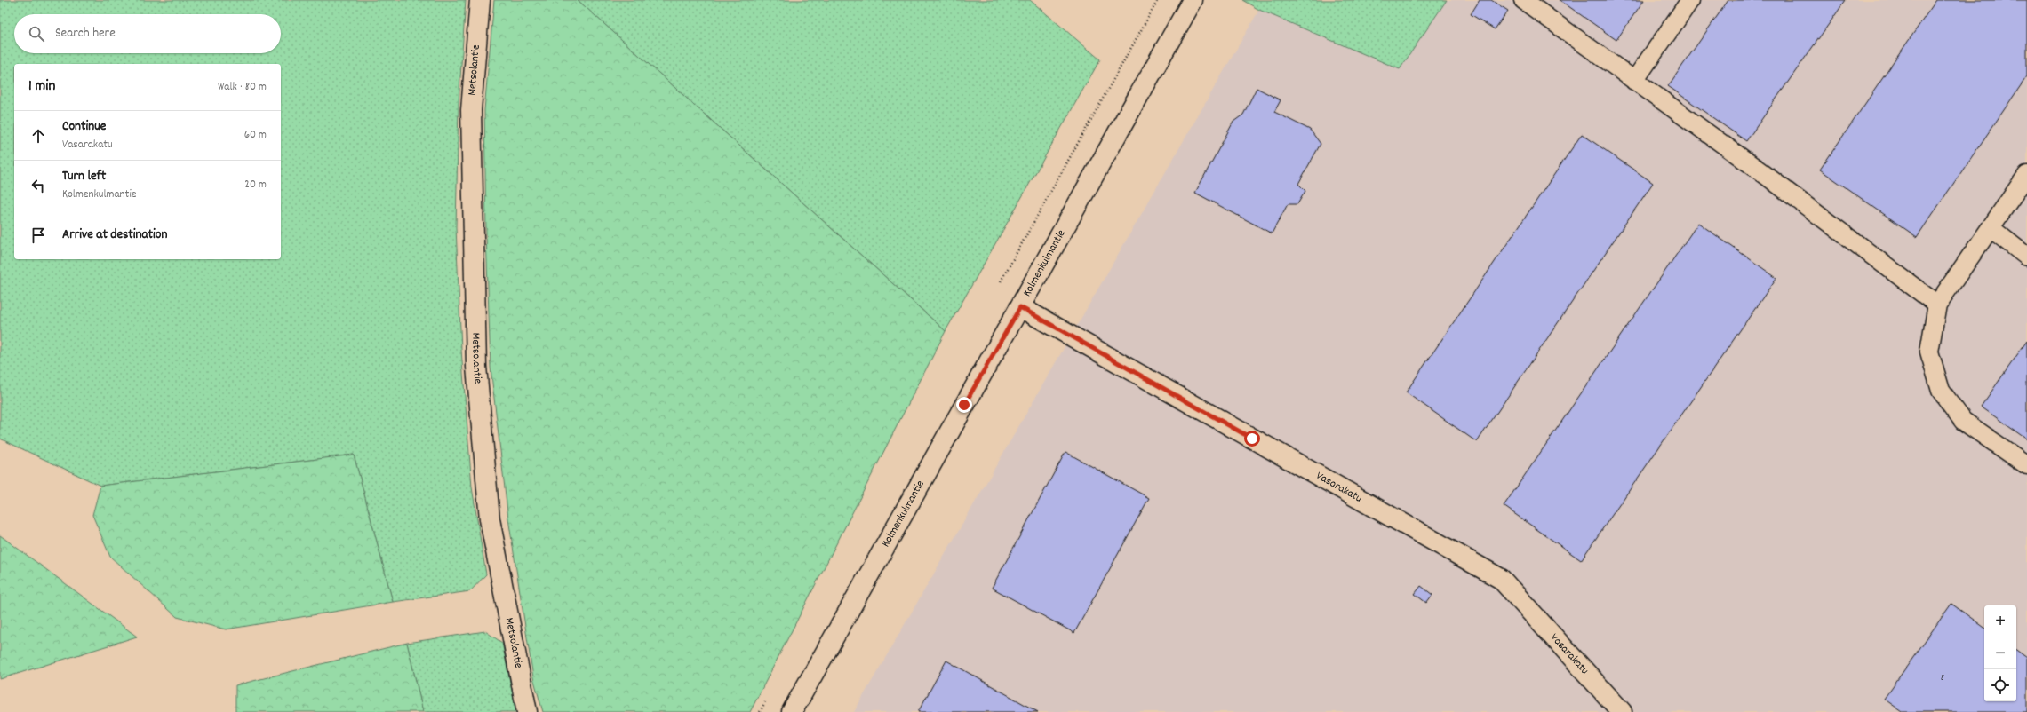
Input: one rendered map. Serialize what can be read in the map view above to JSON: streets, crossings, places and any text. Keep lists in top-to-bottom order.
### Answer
{
  "streets": {
    "street": ["Metsolantie", "Kolmenkulmantie", "Vasarakatu"]
  },
  "crossings": [
    ["Kolmenkulmantie", "Vasarakatu"]
  ],
  "house_numbers": ["8"],
  "page": {
    "search": "Search here",
    "heading": ["1 min", "Walk · 80 m"],
    "list": [
      ["Continue", "Vasarakatu", "60 m"],
      ["Turn left", "Kolmenkulmantie", "20 m"],
      "Arrive at destination"
    ],
    "map_buttons": ["+", "−"]
  }
}
